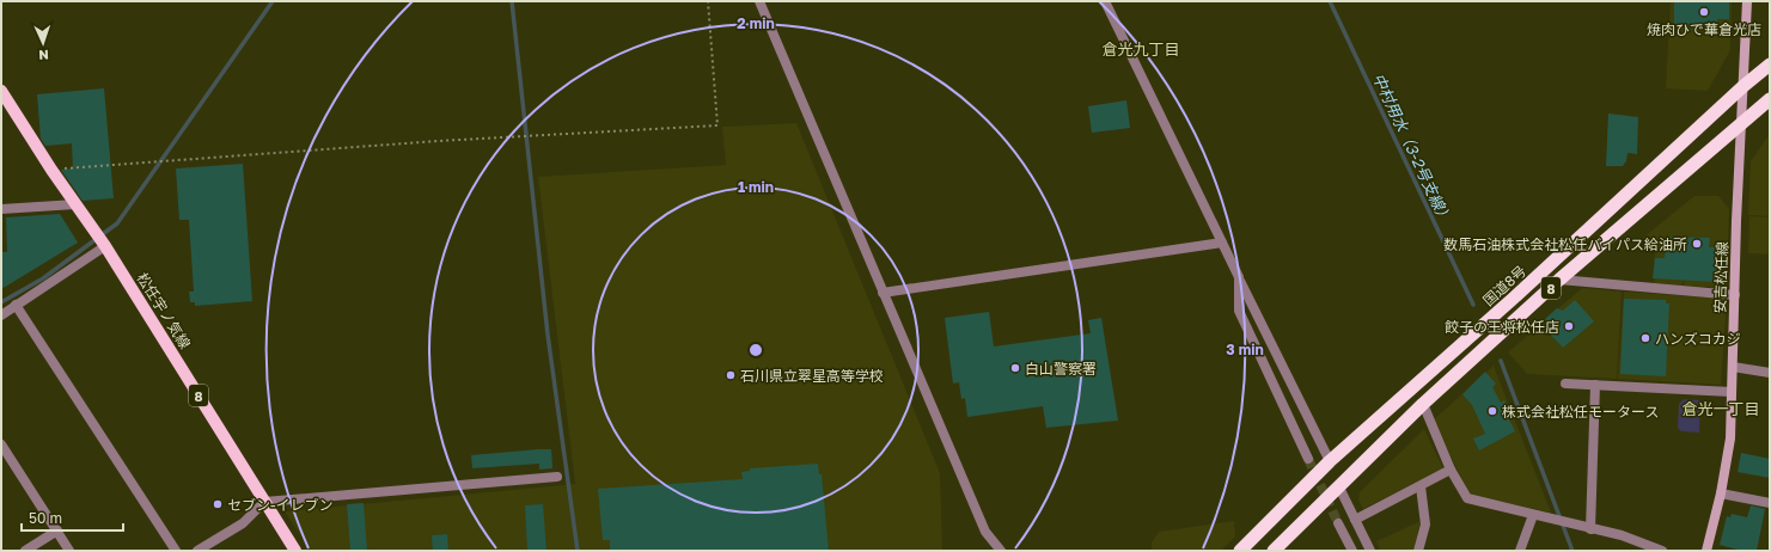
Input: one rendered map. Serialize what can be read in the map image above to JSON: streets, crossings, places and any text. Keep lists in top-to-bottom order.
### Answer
{
  "streets": {
    "highway": ["国道8号", "8"],
    "main road": ["安吉松任線", "松任宇ノ気線"]
  },
  "crossings": [
    ["安吉松任線", "国道8号"],
    ["安吉松任線", "8"]
  ],
  "districts": ["倉光九丁目", "倉光一丁目"],
  "water": ["中村用水（3-2号支線）"],
  "places": [
    "焼肉ひで華倉光店",
    "数馬石油株式会社松任バイパス給油所",
    "餃子の王将松任店",
    "ハンズコカジ",
    "白山警察署",
    "石川県立翠星高等学校",
    "株式会社松任モータース",
    "セブン-イレブン"
  ],
  "scale_bar": "50 m",
  "north": "bottom",
  "rings": ["2 min", "1 min", "3 min"]
}
